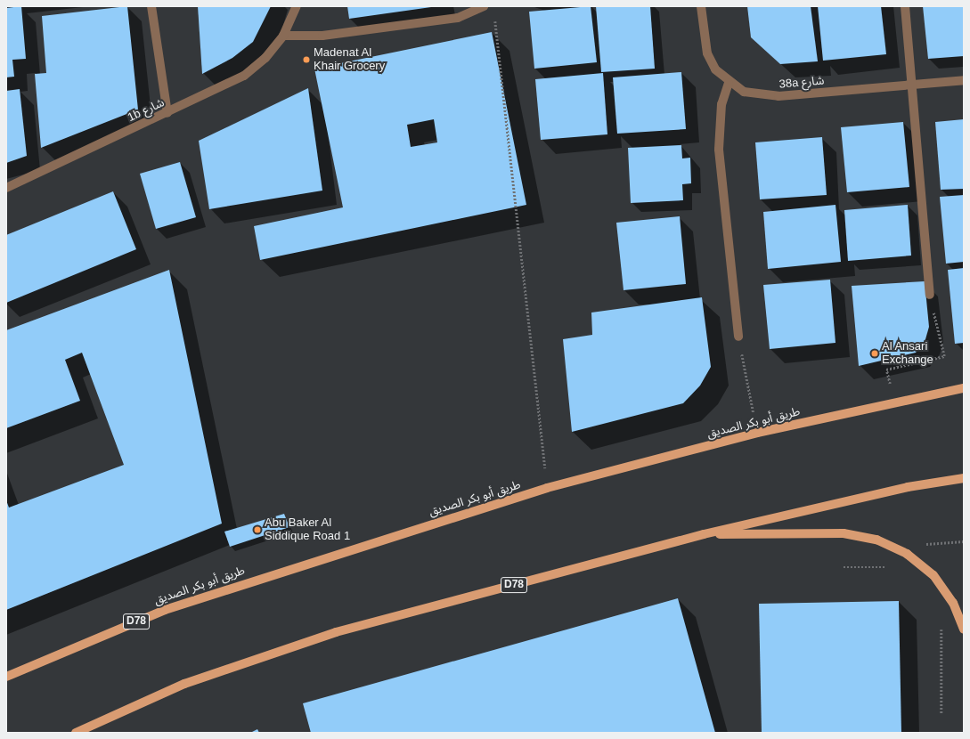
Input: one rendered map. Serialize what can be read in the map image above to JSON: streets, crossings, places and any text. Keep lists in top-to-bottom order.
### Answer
{
  "streets": {
    "main road": ["طريق أبو بكر الصديق", "D78"],
    "street": ["38a شارع", "1b شارع"]
  },
  "places": ["Madenat Al Khair Grocery", "Al Ansari Exchange", "Abu Baker Al Siddique Road 1"]
}
